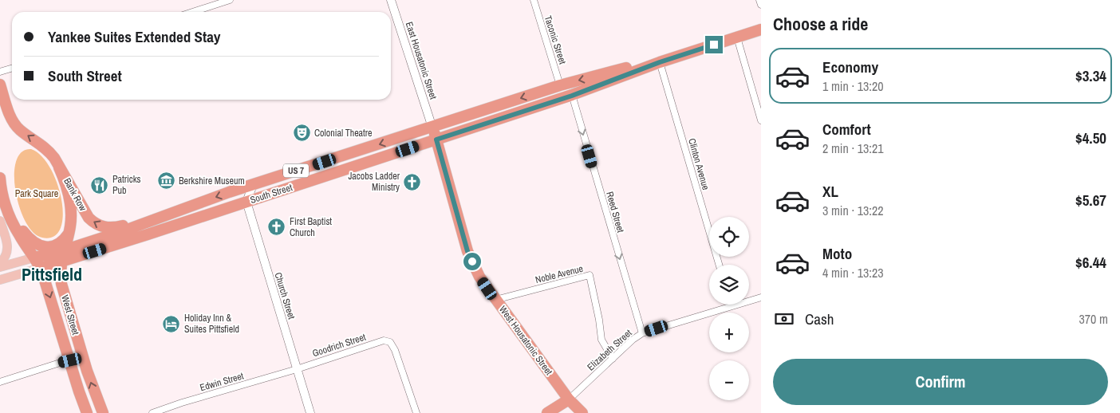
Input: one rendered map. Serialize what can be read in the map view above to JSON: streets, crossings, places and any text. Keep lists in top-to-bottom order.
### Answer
{
  "streets": {
    "highway": [
      "US 7",
      "South Street",
      "Bank Row",
      "West Street",
      "West Housatonic Street"
    ],
    "street": [
      "Taconic Street",
      "East Housatonic Street",
      "Clinton Avenue",
      "Reed Street",
      "Noble Avenue",
      "Church Street",
      "Goodrich Street",
      "Elizabeth Street",
      "Edwin Street"
    ]
  },
  "crossings": [
    ["Taconic Street", "South Street"],
    ["East Housatonic Street", "South Street"],
    ["East Housatonic Street", "West Housatonic Street"],
    ["Clinton Avenue", "South Street"],
    ["South Street", "Bank Row"],
    ["South Street", "Reed Street"],
    ["South Street", "Church Street"],
    ["South Street", "West Street"],
    ["South Street", "West Housatonic Street"],
    ["Bank Row", "West Street"],
    ["Reed Street", "Elizabeth Street"],
    ["Noble Avenue", "West Housatonic Street"],
    ["Noble Avenue", "Elizabeth Street"],
    ["Church Street", "Goodrich Street"],
    ["Church Street", "Edwin Street"],
    ["West Housatonic Street", "Elizabeth Street"],
    ["Goodrich Street", "Edwin Street"]
  ],
  "one_way": ["Bank Row", "Reed Street"],
  "districts": ["Pittsfield"],
  "parks": ["Park Square"],
  "places": {
    "theatre": ["Colonial Theatre"],
    "museum": ["Berkshire Museum"],
    "church": ["Jacobs Ladder Ministry", "First Baptist Church"],
    "restaurant": ["Patricks Pub"],
    "hotel": ["Holiday Inn & Suites Pittsfield"]
  },
  "page": {
    "heading": "Choose a ride",
    "banner": ["Yankee Suites Extended Stay", "South Street"],
    "list": [
      {
        "name": "Economy",
        "note": "1 min · 13:20",
        "value": "$3.34"
      },
      {
        "name": "Comfort",
        "note": "2 min · 13:21",
        "value": "$4.50"
      },
      {
        "name": "XL",
        "note": "3 min · 13:22",
        "value": "$5.67"
      },
      {
        "name": "Moto",
        "note": "4 min · 13:23",
        "value": "$6.44"
      }
    ],
    "map_buttons": ["+", "−"],
    "pay": ["Cash", "370 m"],
    "buttons": "Confirm"
  }
}
